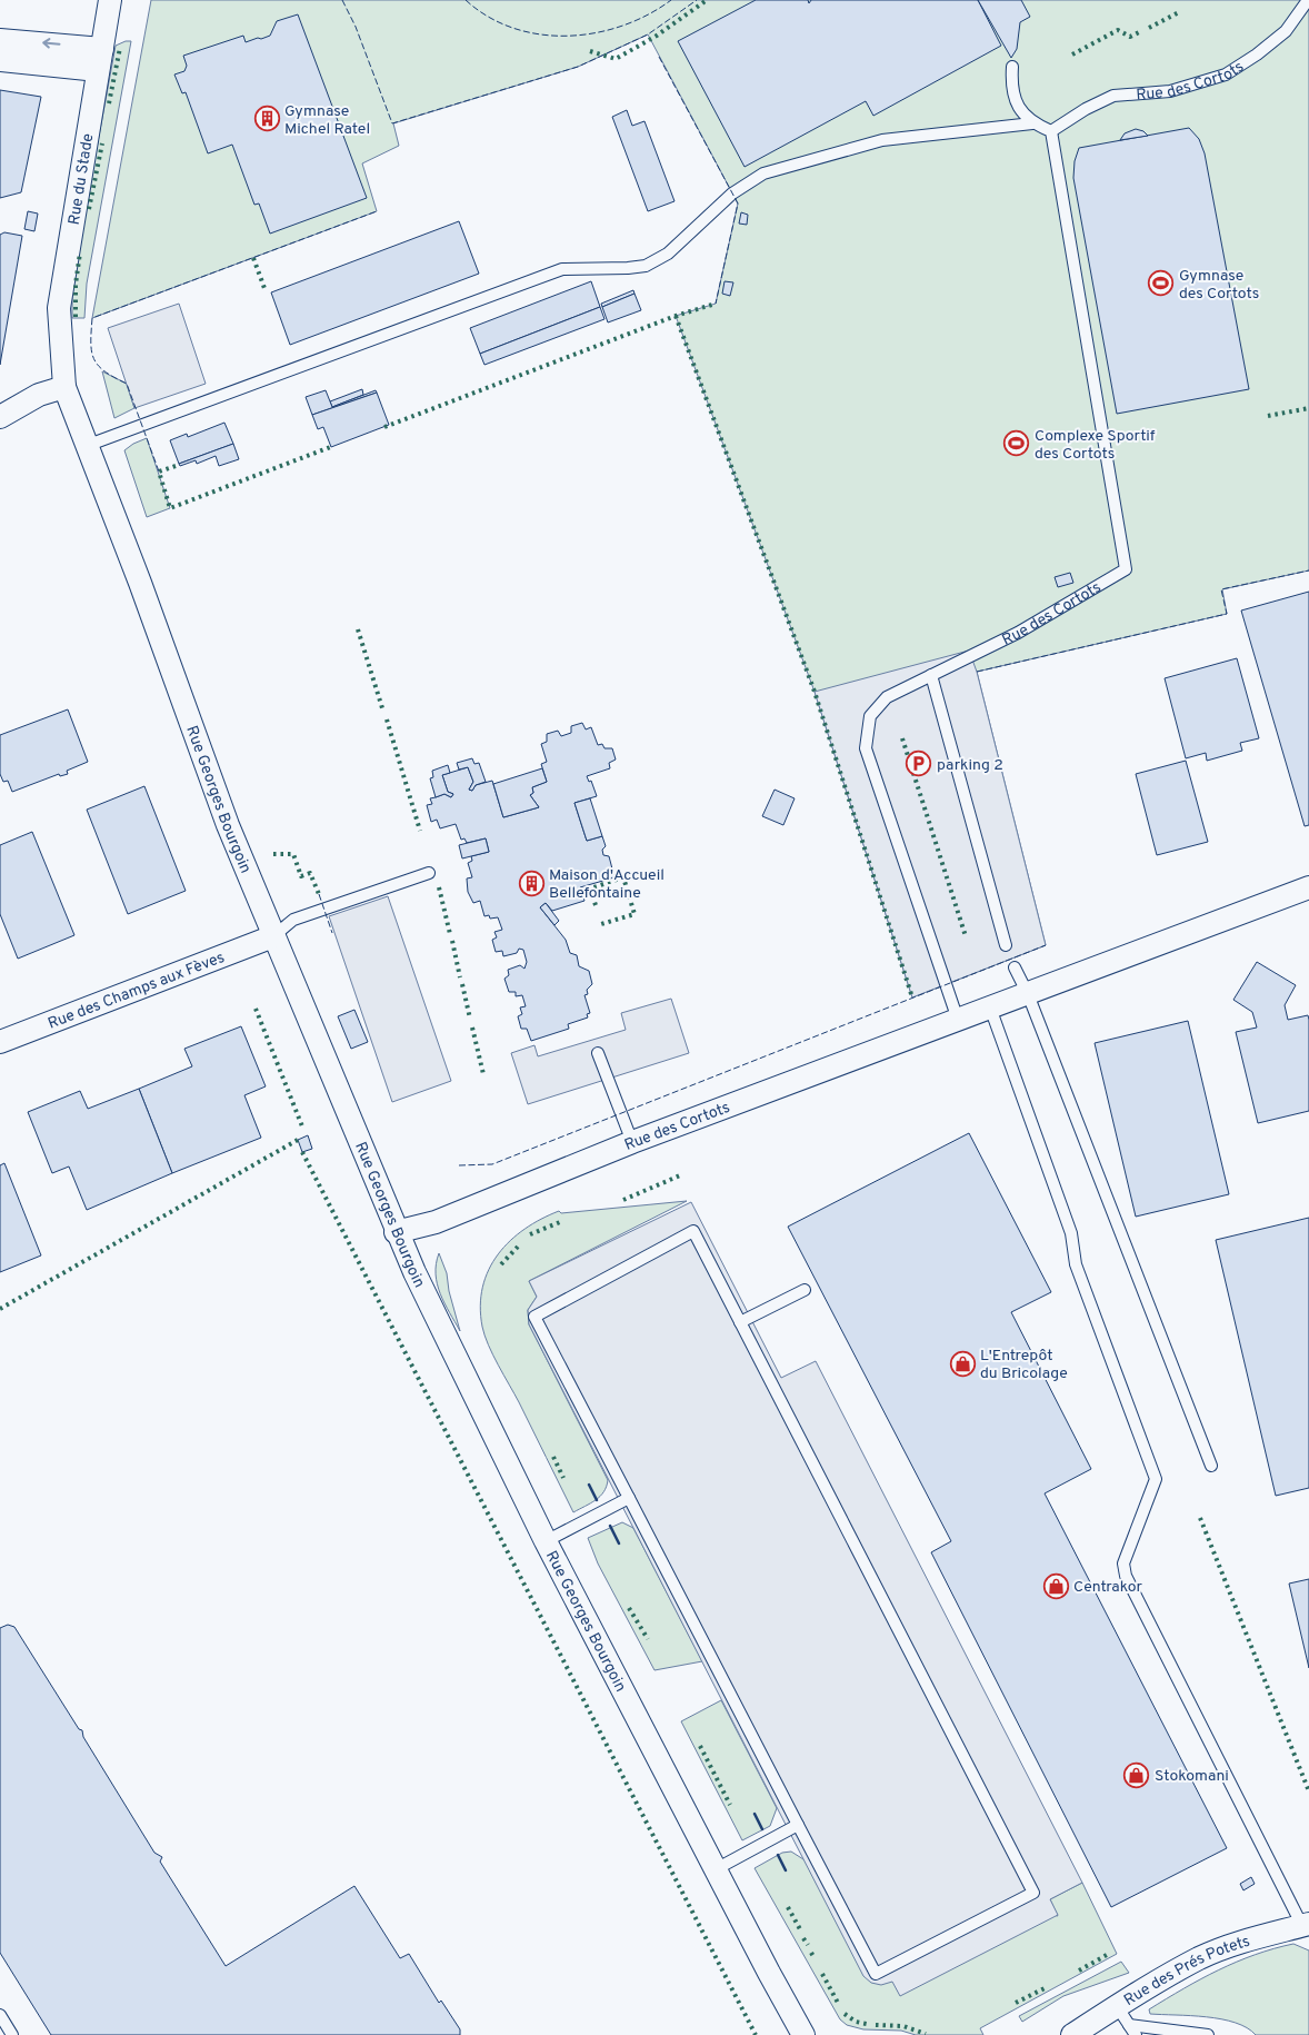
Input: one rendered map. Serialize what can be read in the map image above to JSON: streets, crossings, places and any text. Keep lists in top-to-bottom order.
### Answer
{
  "streets": {
    "street": [
      "Rue des Cortots",
      "Rue du Stade",
      "Rue Georges Bourgoin",
      "Rue des Champs aux Fèves",
      "Rue des Prés Potets"
    ]
  },
  "crossings": [
    ["Rue des Cortots", "Rue Georges Bourgoin"],
    ["Rue du Stade", "Rue Georges Bourgoin"],
    ["Rue Georges Bourgoin", "Rue des Champs aux Fèves"]
  ],
  "places": {
    "building": ["Gymnase Michel Ratel", "Maison d'Accueil Bellefontaine"],
    "sports": ["Gymnase des Cortots", "Complexe Sportif des Cortots"],
    "parking": ["parking 2"],
    "shop": ["L'Entrepôt du Bricolage", "Centrakor", "Stokomani"]
  }
}
